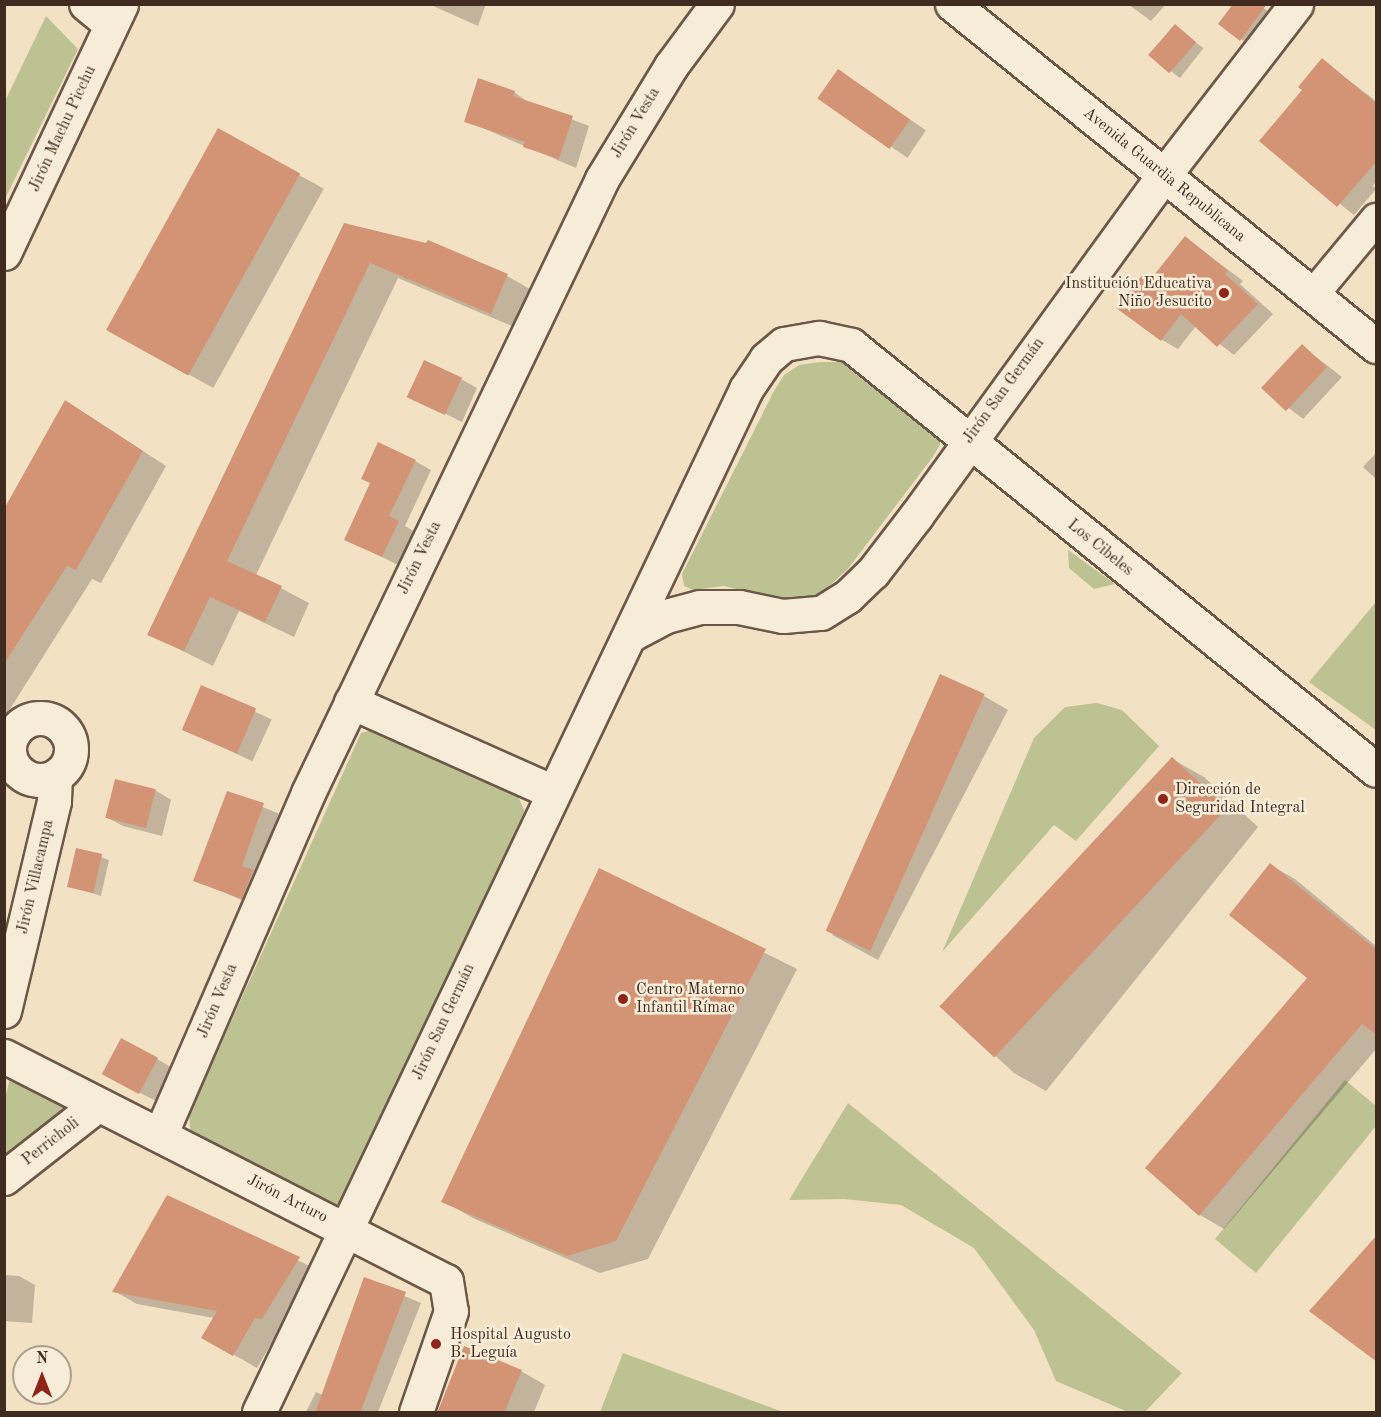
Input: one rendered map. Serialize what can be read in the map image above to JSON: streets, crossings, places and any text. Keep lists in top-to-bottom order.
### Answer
{
  "streets": {
    "street": [
      "Jirón Vesta",
      "Jirón Machu Picchu",
      "Avenida Guardia Republicana",
      "Jirón San Germán",
      "Los Cibeles",
      "Jirón Villacampa",
      "Perricholi",
      "Jirón Arturo"
    ]
  },
  "crossings": [
    ["Jirón Vesta", "Jirón Arturo"],
    ["Avenida Guardia Republicana", "Jirón San Germán"],
    ["Jirón San Germán", "Los Cibeles"],
    ["Jirón San Germán", "Jirón Arturo"],
    ["Perricholi", "Jirón Arturo"]
  ],
  "places": [
    "Institución Educativa Niño Jesucito",
    "Dirección de Seguridad Integral",
    "Centro Materno Infantil Rímac",
    "Hospital Augusto B. Leguía"
  ],
  "north": "top"
}
